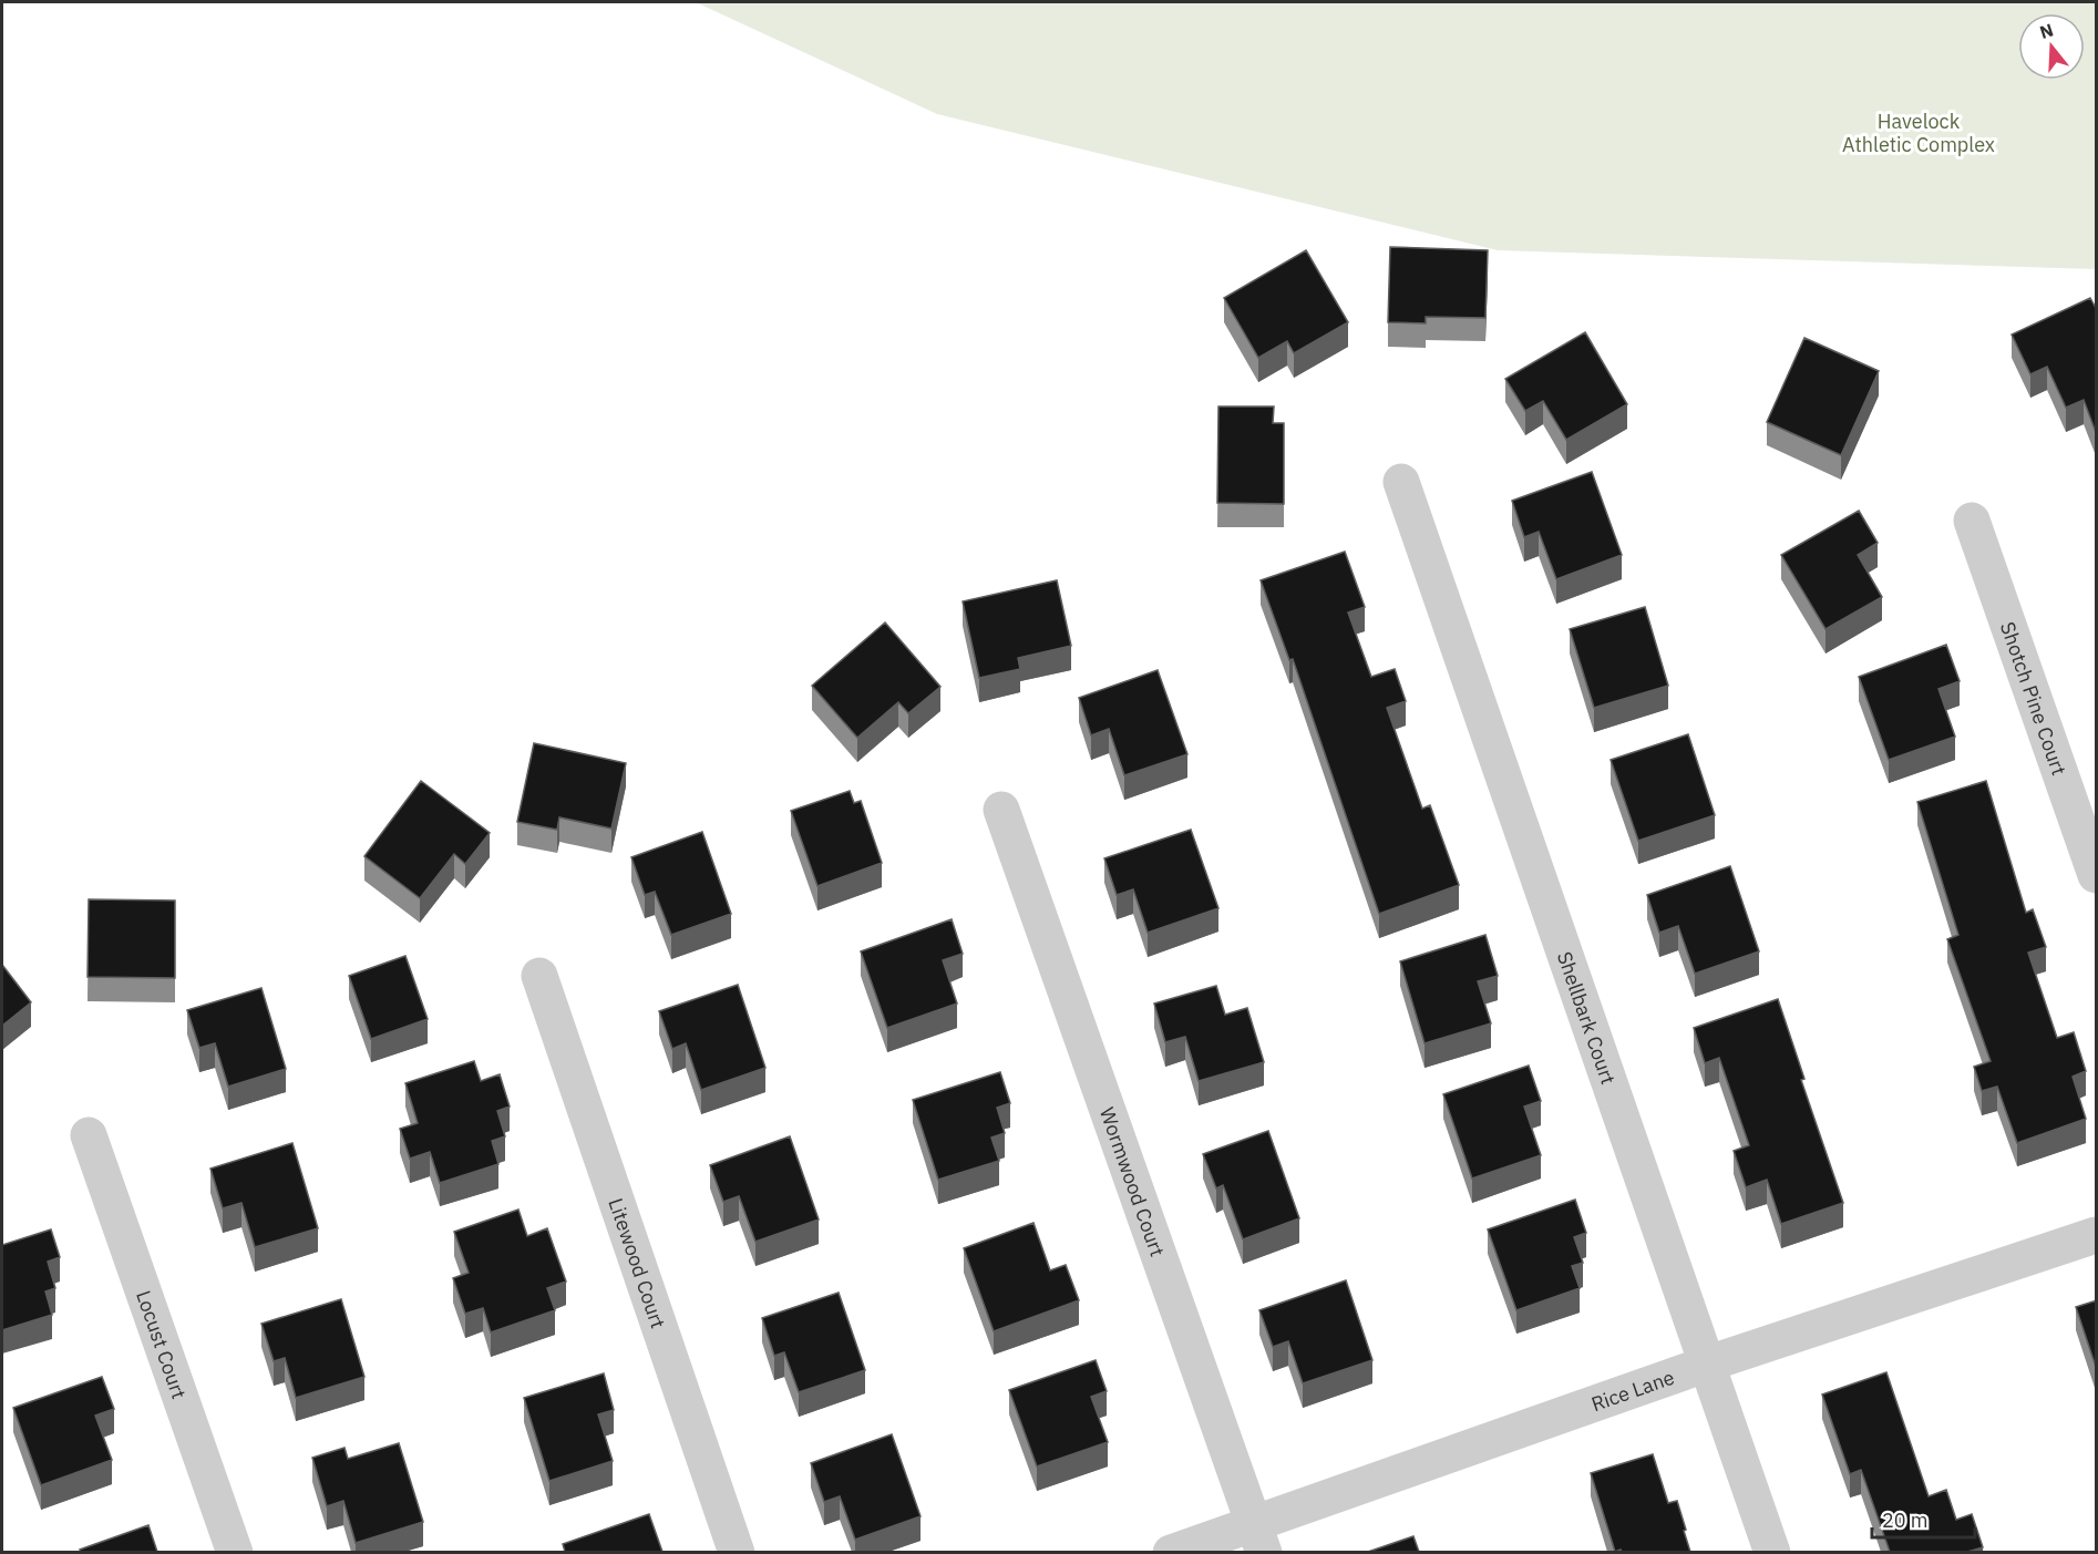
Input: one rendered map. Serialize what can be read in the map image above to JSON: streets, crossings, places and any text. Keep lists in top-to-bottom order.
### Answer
{
  "streets": {
    "street": [
      "Shotch Pine Court",
      "Shellbark Court",
      "Wormwood Court",
      "Litewood Court",
      "Locust Court",
      "Rice Lane"
    ]
  },
  "crossings": [
    ["Shellbark Court", "Rice Lane"],
    ["Wormwood Court", "Rice Lane"]
  ],
  "parks": ["Havelock Athletic Complex"],
  "scale_bar": "20 m",
  "north": "top"
}
